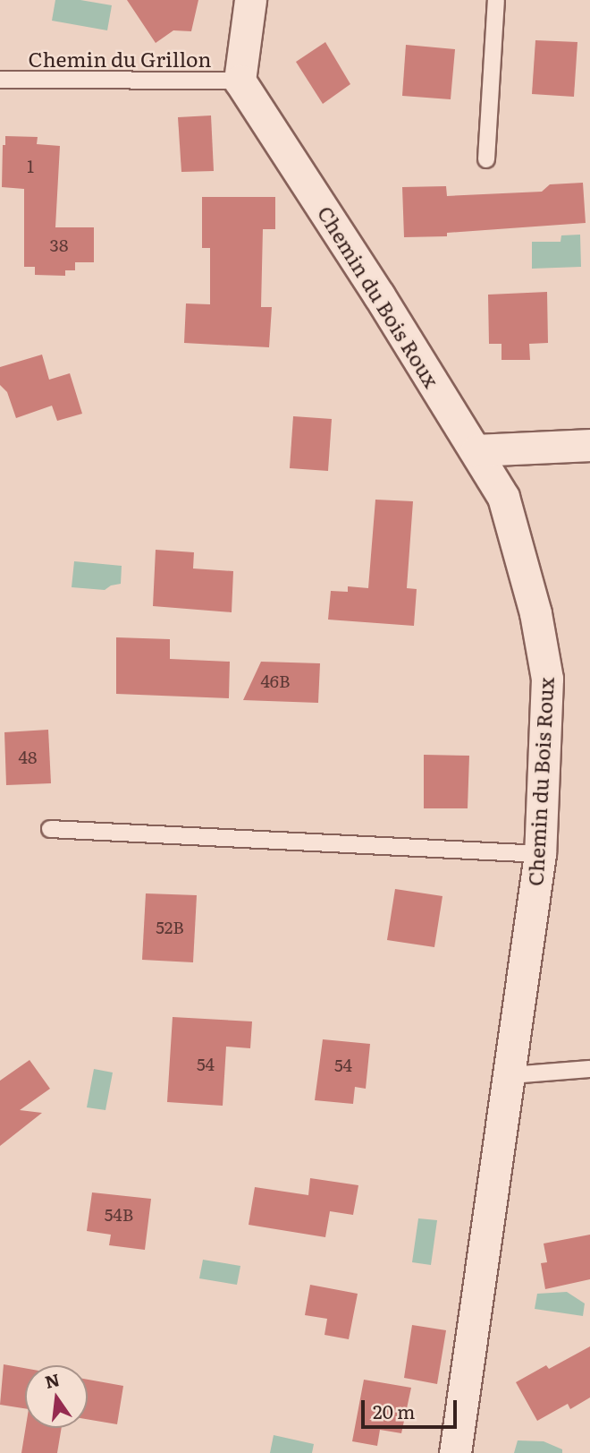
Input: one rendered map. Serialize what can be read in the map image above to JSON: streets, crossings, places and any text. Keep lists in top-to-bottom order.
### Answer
{
  "streets": {
    "street": ["Chemin du Bois Roux"],
    "lane": ["Chemin du Grillon"]
  },
  "crossings": [
    ["Chemin du Grillon", "Chemin du Bois Roux"]
  ],
  "house_numbers": [
    "1",
    "38",
    "46B",
    "48",
    "52B",
    "54",
    "54",
    "54B"
  ],
  "scale_bar": "20 m",
  "north": "top"
}
